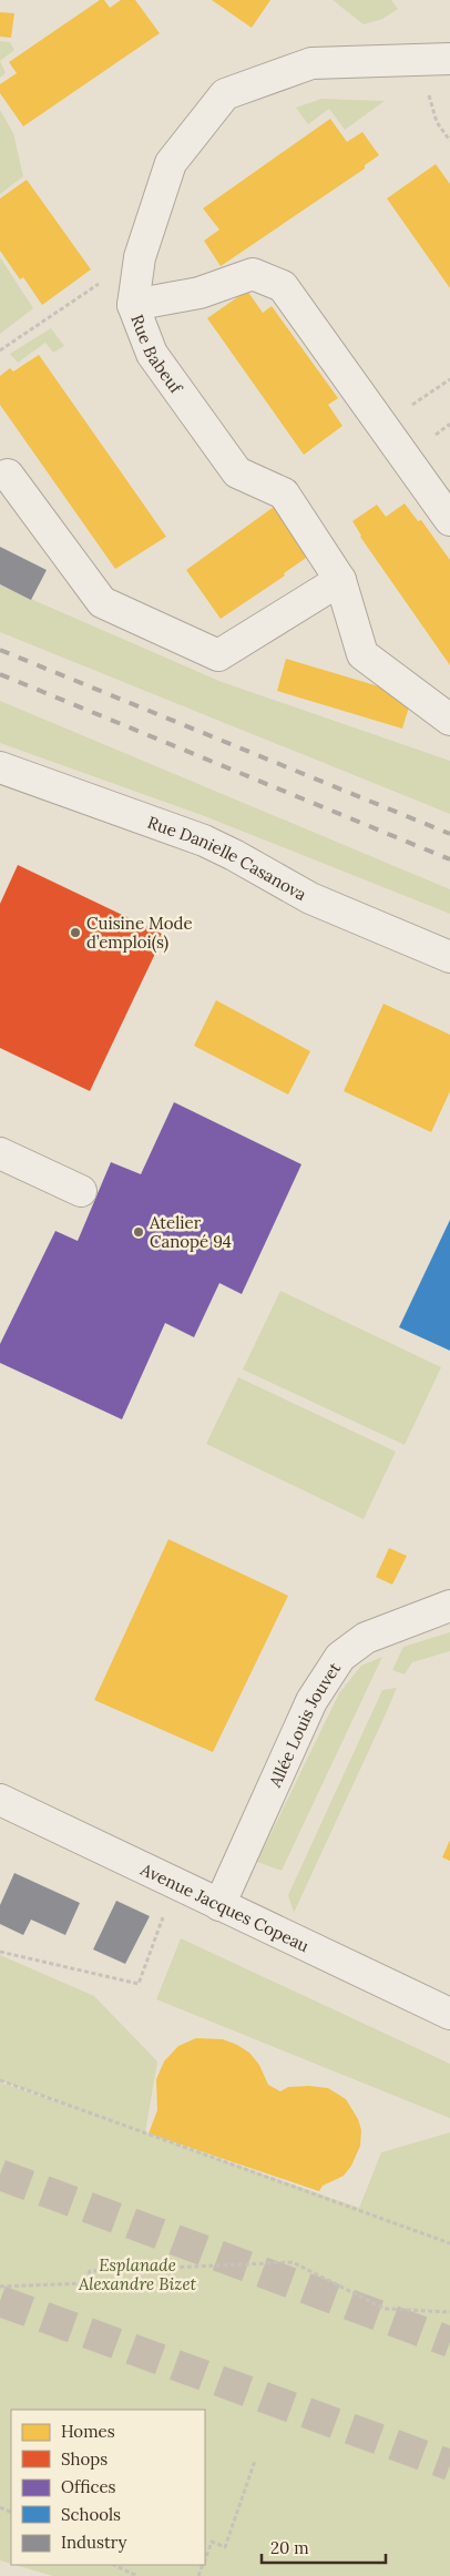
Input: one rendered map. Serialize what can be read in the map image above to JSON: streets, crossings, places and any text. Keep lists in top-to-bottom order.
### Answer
{
  "streets": {
    "street": [
      "Rue Babeuf",
      "Rue Danielle Casanova",
      "Allée Louis Jouvet",
      "Avenue Jacques Copeau"
    ]
  },
  "crossings": [
    ["Allée Louis Jouvet", "Avenue Jacques Copeau"]
  ],
  "parks": ["Esplanade Alexandre Bizet"],
  "places": ["Cuisine Mode d’emploi(s)", "Atelier Canopé 94"],
  "legend": [
    "Homes",
    "Shops",
    "Offices",
    "Schools",
    "Industry"
  ],
  "scale_bar": "20 m"
}
